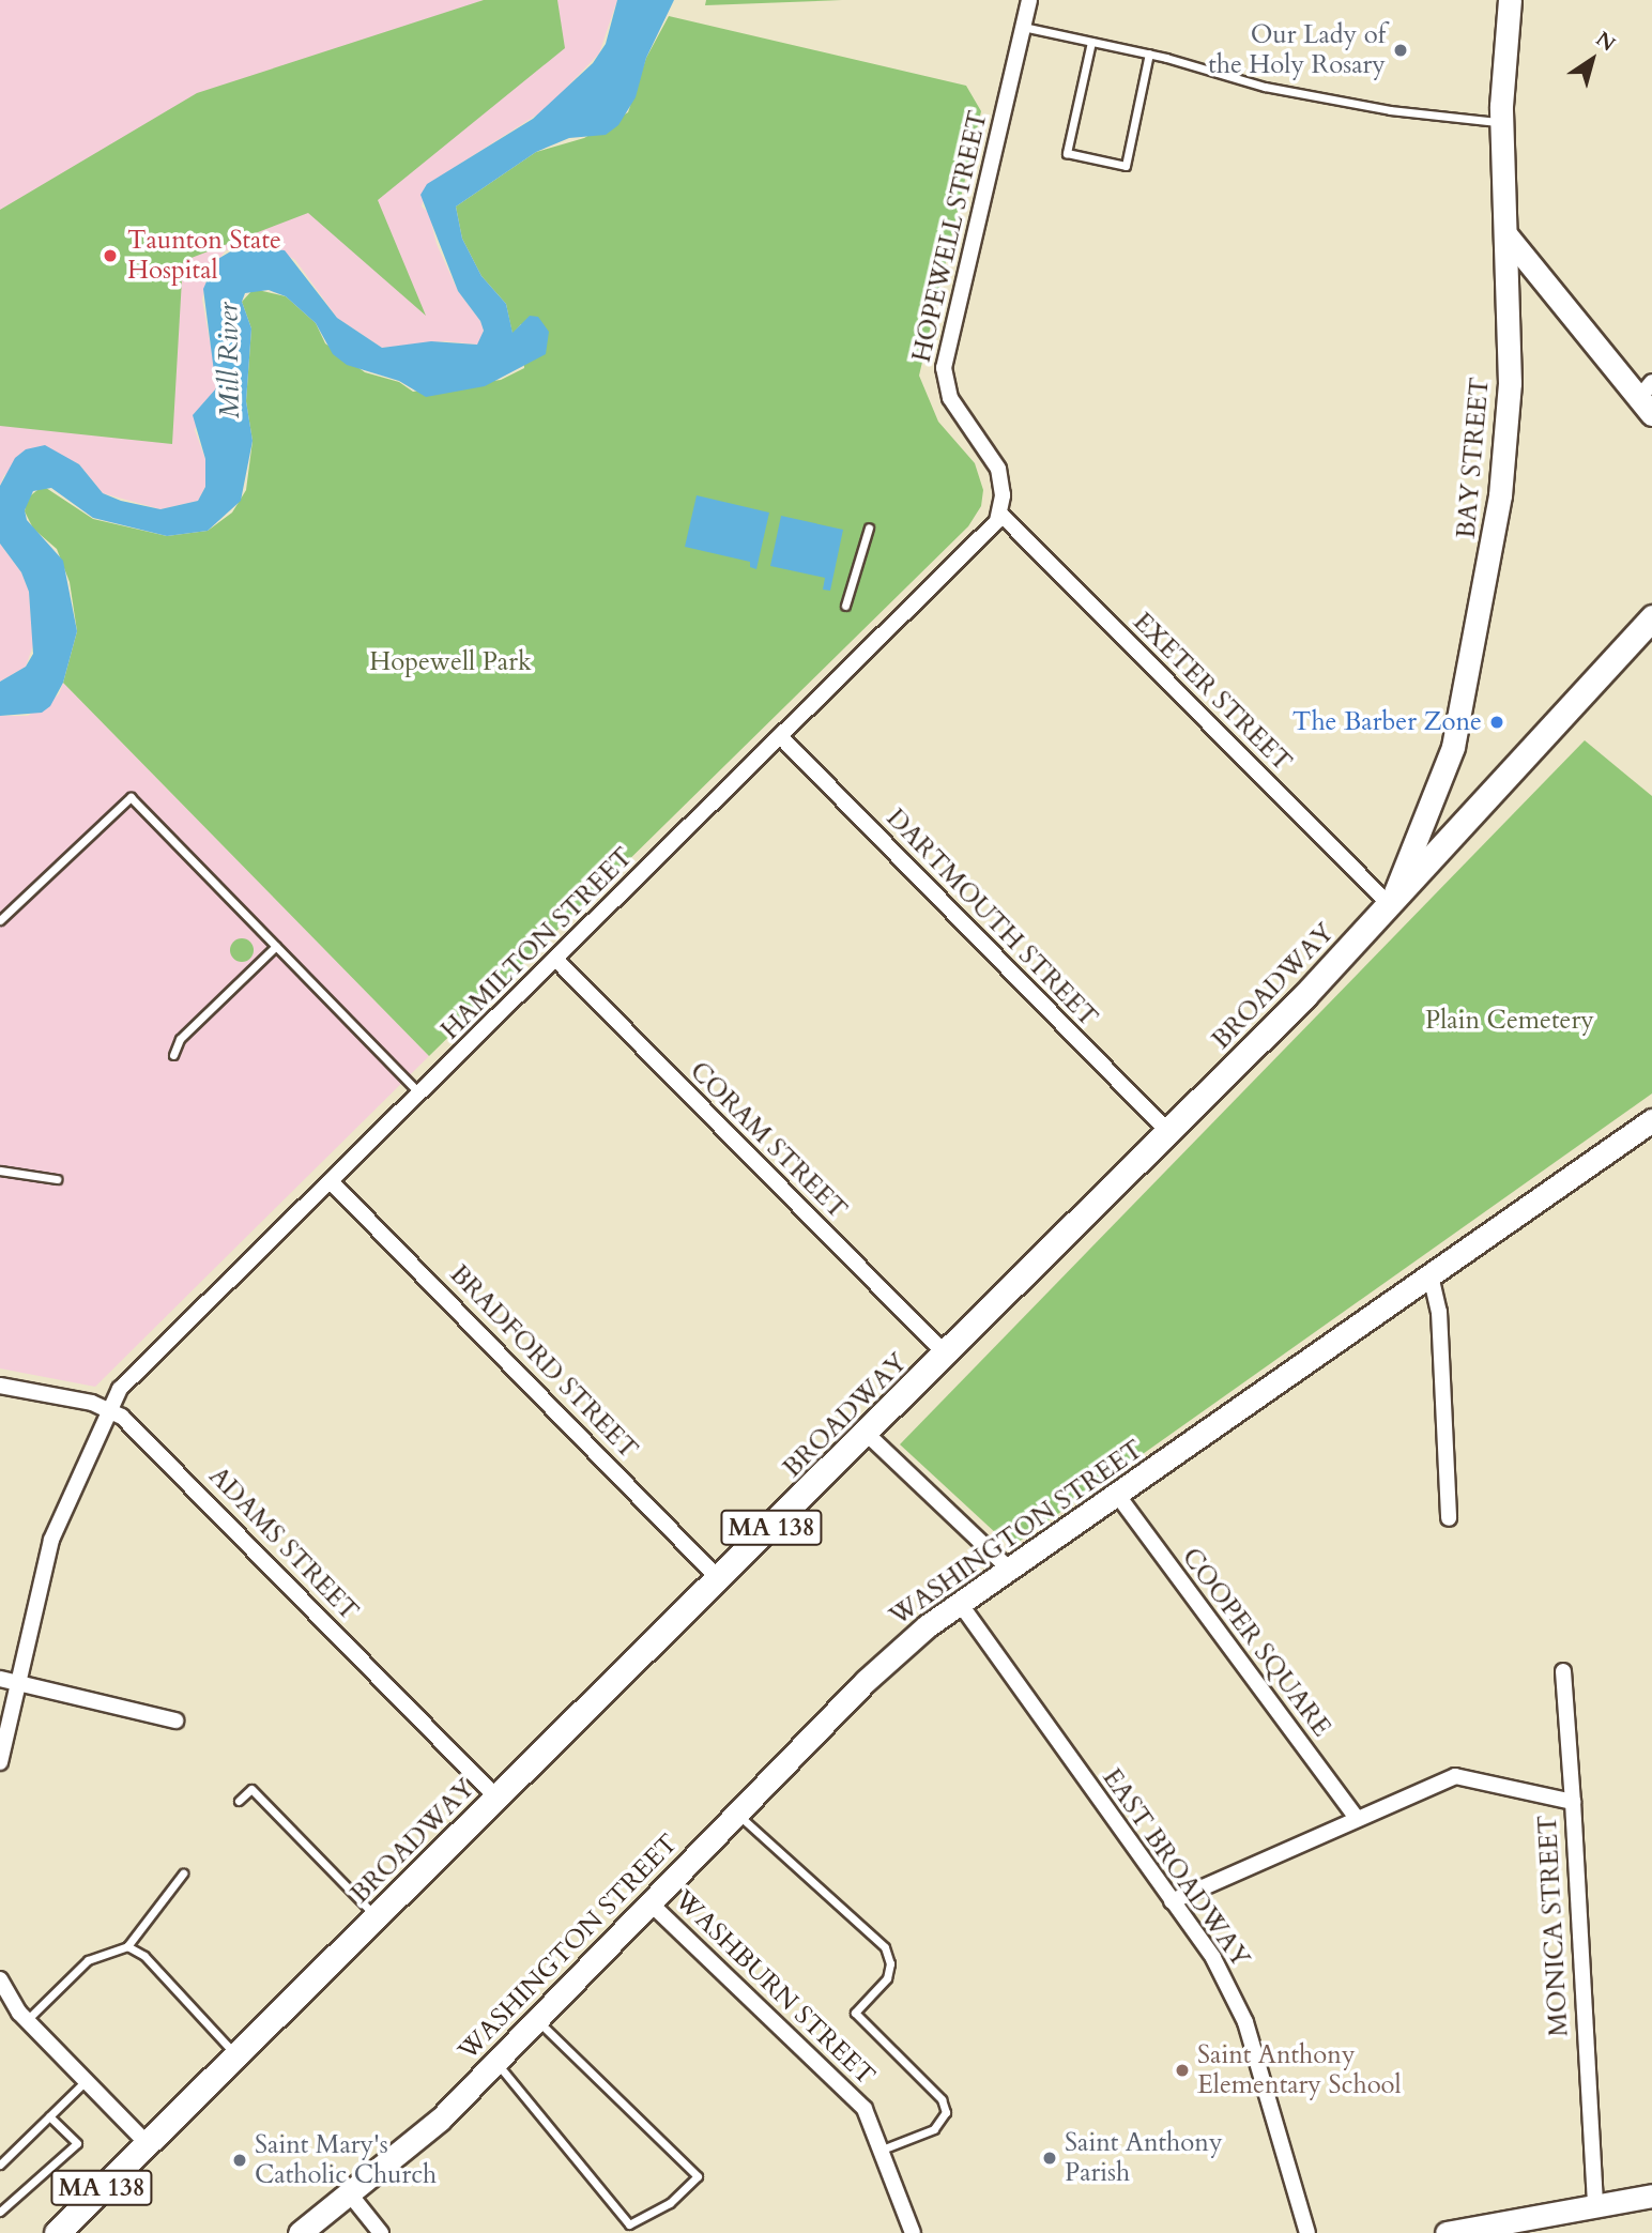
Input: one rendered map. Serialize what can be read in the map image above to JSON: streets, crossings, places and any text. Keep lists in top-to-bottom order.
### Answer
{
  "streets": {
    "main road": ["BROADWAY", "MA 138"],
    "street": [
      "HOPEWELL STREET",
      "BAY STREET",
      "EXETER STREET",
      "DARTMOUTH STREET",
      "HAMILTON STREET",
      "CORAM STREET",
      "BRADFORD STREET",
      "WASHINGTON STREET",
      "ADAMS STREET",
      "COOPER SQUARE",
      "EAST BROADWAY",
      "MONICA STREET",
      "WASHBURN STREET"
    ]
  },
  "crossings": [
    ["HOPEWELL STREET", "EXETER STREET"],
    ["HOPEWELL STREET", "HAMILTON STREET"],
    ["BAY STREET", "EXETER STREET"],
    ["BAY STREET", "BROADWAY"],
    ["EXETER STREET", "HAMILTON STREET"],
    ["EXETER STREET", "BROADWAY"],
    ["DARTMOUTH STREET", "HAMILTON STREET"],
    ["DARTMOUTH STREET", "BROADWAY"],
    ["HAMILTON STREET", "CORAM STREET"],
    ["HAMILTON STREET", "BRADFORD STREET"],
    ["HAMILTON STREET", "ADAMS STREET"],
    ["BROADWAY", "CORAM STREET"],
    ["BROADWAY", "BRADFORD STREET"],
    ["BROADWAY", "ADAMS STREET"],
    ["WASHINGTON STREET", "COOPER SQUARE"],
    ["WASHINGTON STREET", "EAST BROADWAY"],
    ["WASHINGTON STREET", "WASHBURN STREET"],
    ["COOPER SQUARE", "MONICA STREET"],
    ["EAST BROADWAY", "MONICA STREET"]
  ],
  "water": ["Mill River"],
  "parks": ["Hopewell Park", "Plain Cemetery"],
  "places": [
    "Our Lady of the Holy Rosary",
    "Taunton State Hospital",
    "The Barber Zone",
    "Saint Anthony Elementary School",
    "Saint Anthony Parish",
    "Saint Mary's Catholic Church"
  ],
  "north": "top right"
}
